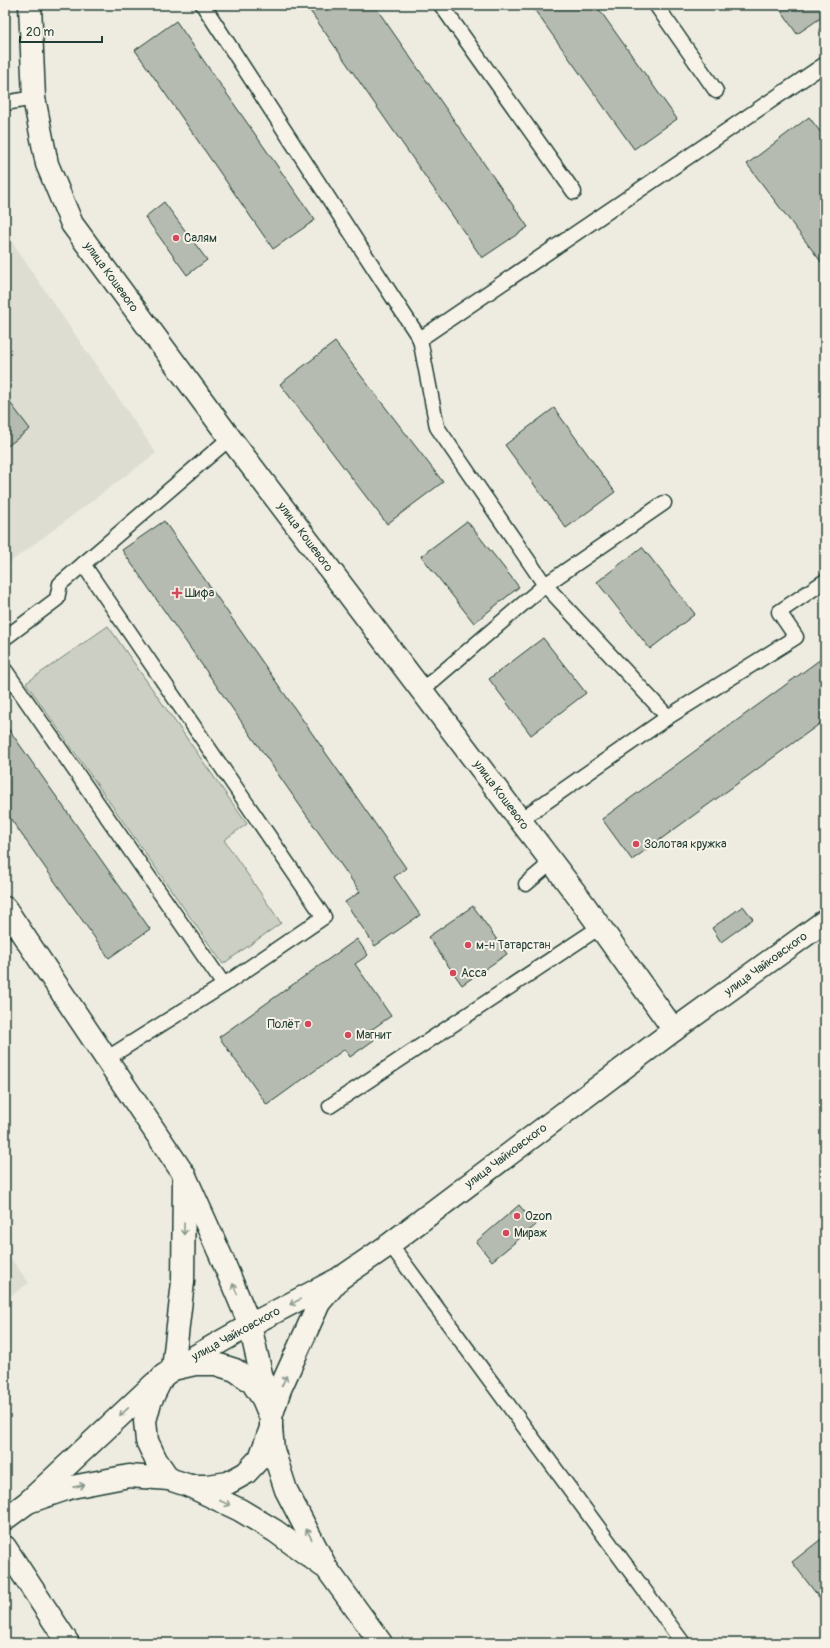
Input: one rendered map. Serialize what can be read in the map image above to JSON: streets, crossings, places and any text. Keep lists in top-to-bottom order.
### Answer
{
  "streets": {
    "street": ["улица Кошевого", "улица Чайковского"]
  },
  "crossings": [
    ["улица Кошевого", "улица Чайковского"]
  ],
  "places": {
    "other": [
      "Салям",
      "Золотая кружка",
      "м-н Татарстан",
      "Acca",
      "Полёт",
      "Магнит",
      "Ozon",
      "Мираж"
    ],
    "health": ["Шифа"]
  },
  "scale_bar": "20 m"
}
